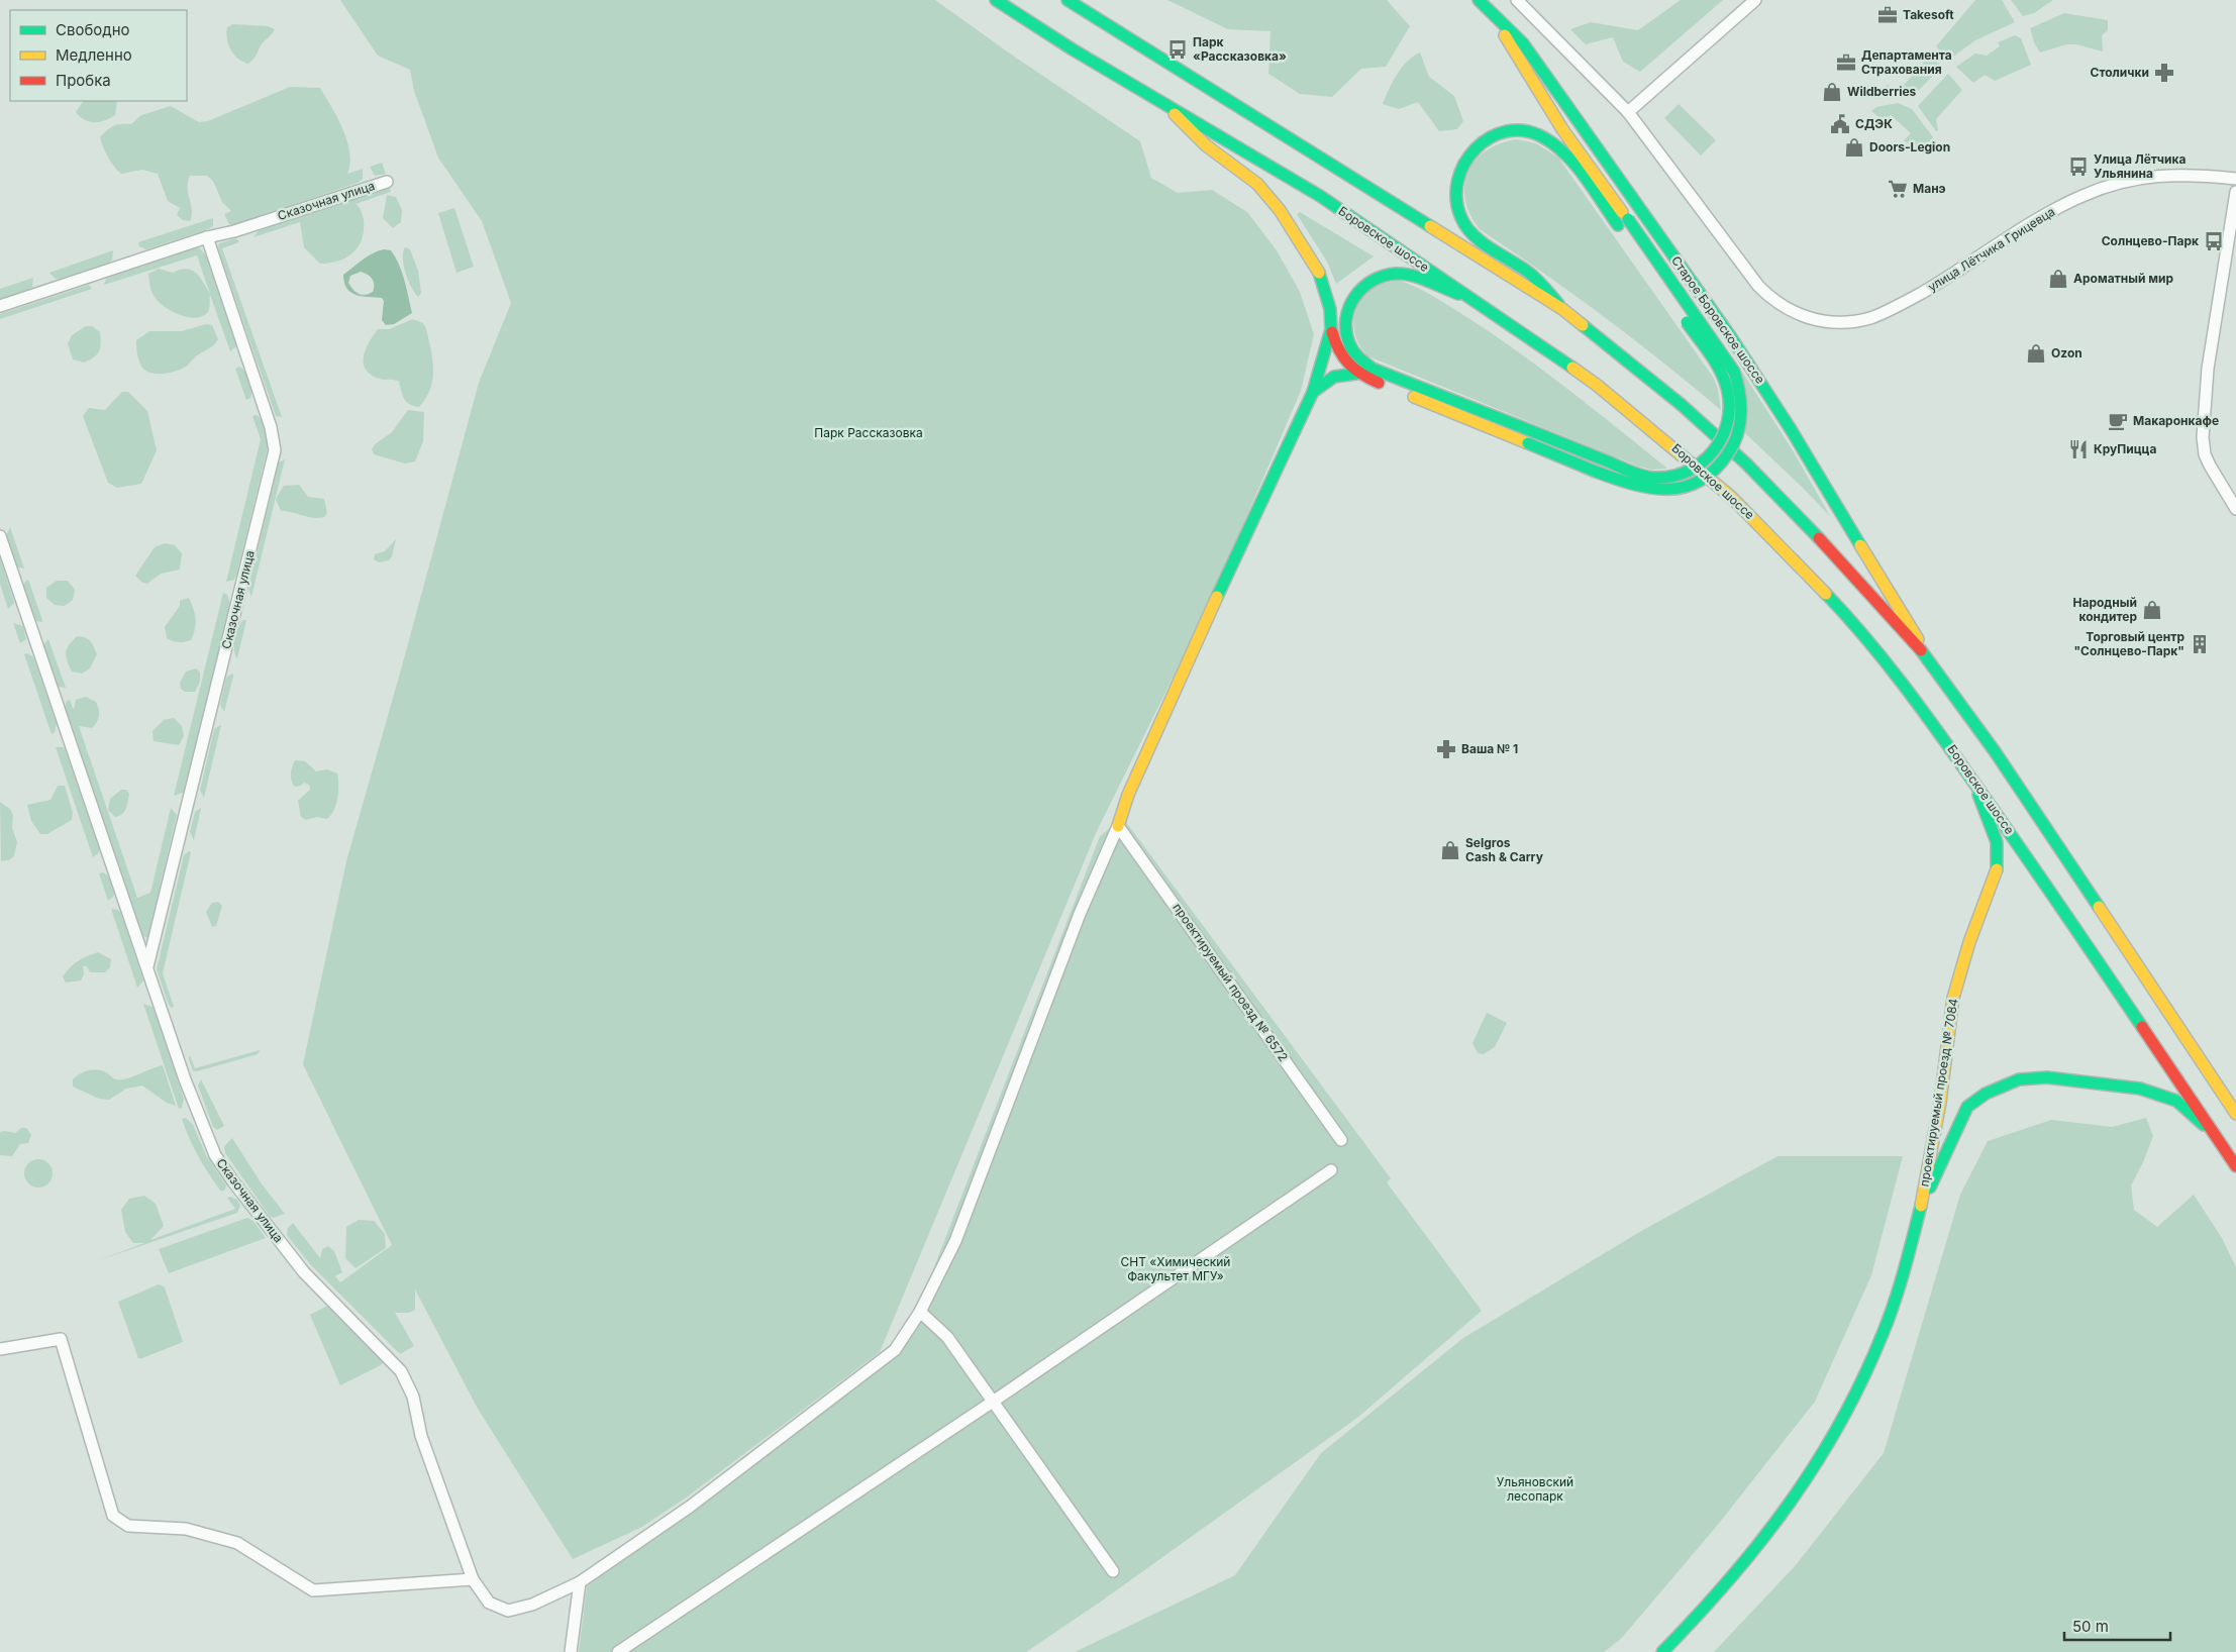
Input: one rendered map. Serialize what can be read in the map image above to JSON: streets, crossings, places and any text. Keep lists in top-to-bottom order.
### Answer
{
  "streets": {
    "street": [
      "Сказочная улица",
      "Боровское шоссе",
      "улица Лётчика Грицевца",
      "Старое Боровское шоссе",
      "проектируемый проезд № 6572",
      "проектируемый проезд № 7084"
    ]
  },
  "crossings": [
    ["Сказочная улица", "проектируемый проезд № 6572"],
    ["Боровское шоссе", "проектируемый проезд № 7084"]
  ],
  "parks": ["Парк Рассказовка", "СНТ «Химический Факультет МГУ»", "Ульяновский лесопарк"],
  "places": {
    "office": ["Takesoft", "Департамента Страхования"],
    "bus stop": ["Парк «Рассказовка»", "Улица Лётчика Ульянина", "Солнцево-Парк"],
    "pharmacy": ["Столички", "Ваша № 1"],
    "shop": [
      "Wildberries",
      "Doors-Legion",
      "Ароматный мир",
      "Ozon",
      "Народный кондитер",
      "Selgros Cash & Carry"
    ],
    "public building": ["СДЭК"],
    "supermarket": ["Манэ"],
    "cafe": ["Макаронкафе"],
    "restaurant": ["КруПицца"],
    "building": ["Торговый центр \"Солнцево-Парк\""]
  },
  "legend": ["Свободно", "Медленно", "Пробка"],
  "scale_bar": "50 m"
}
